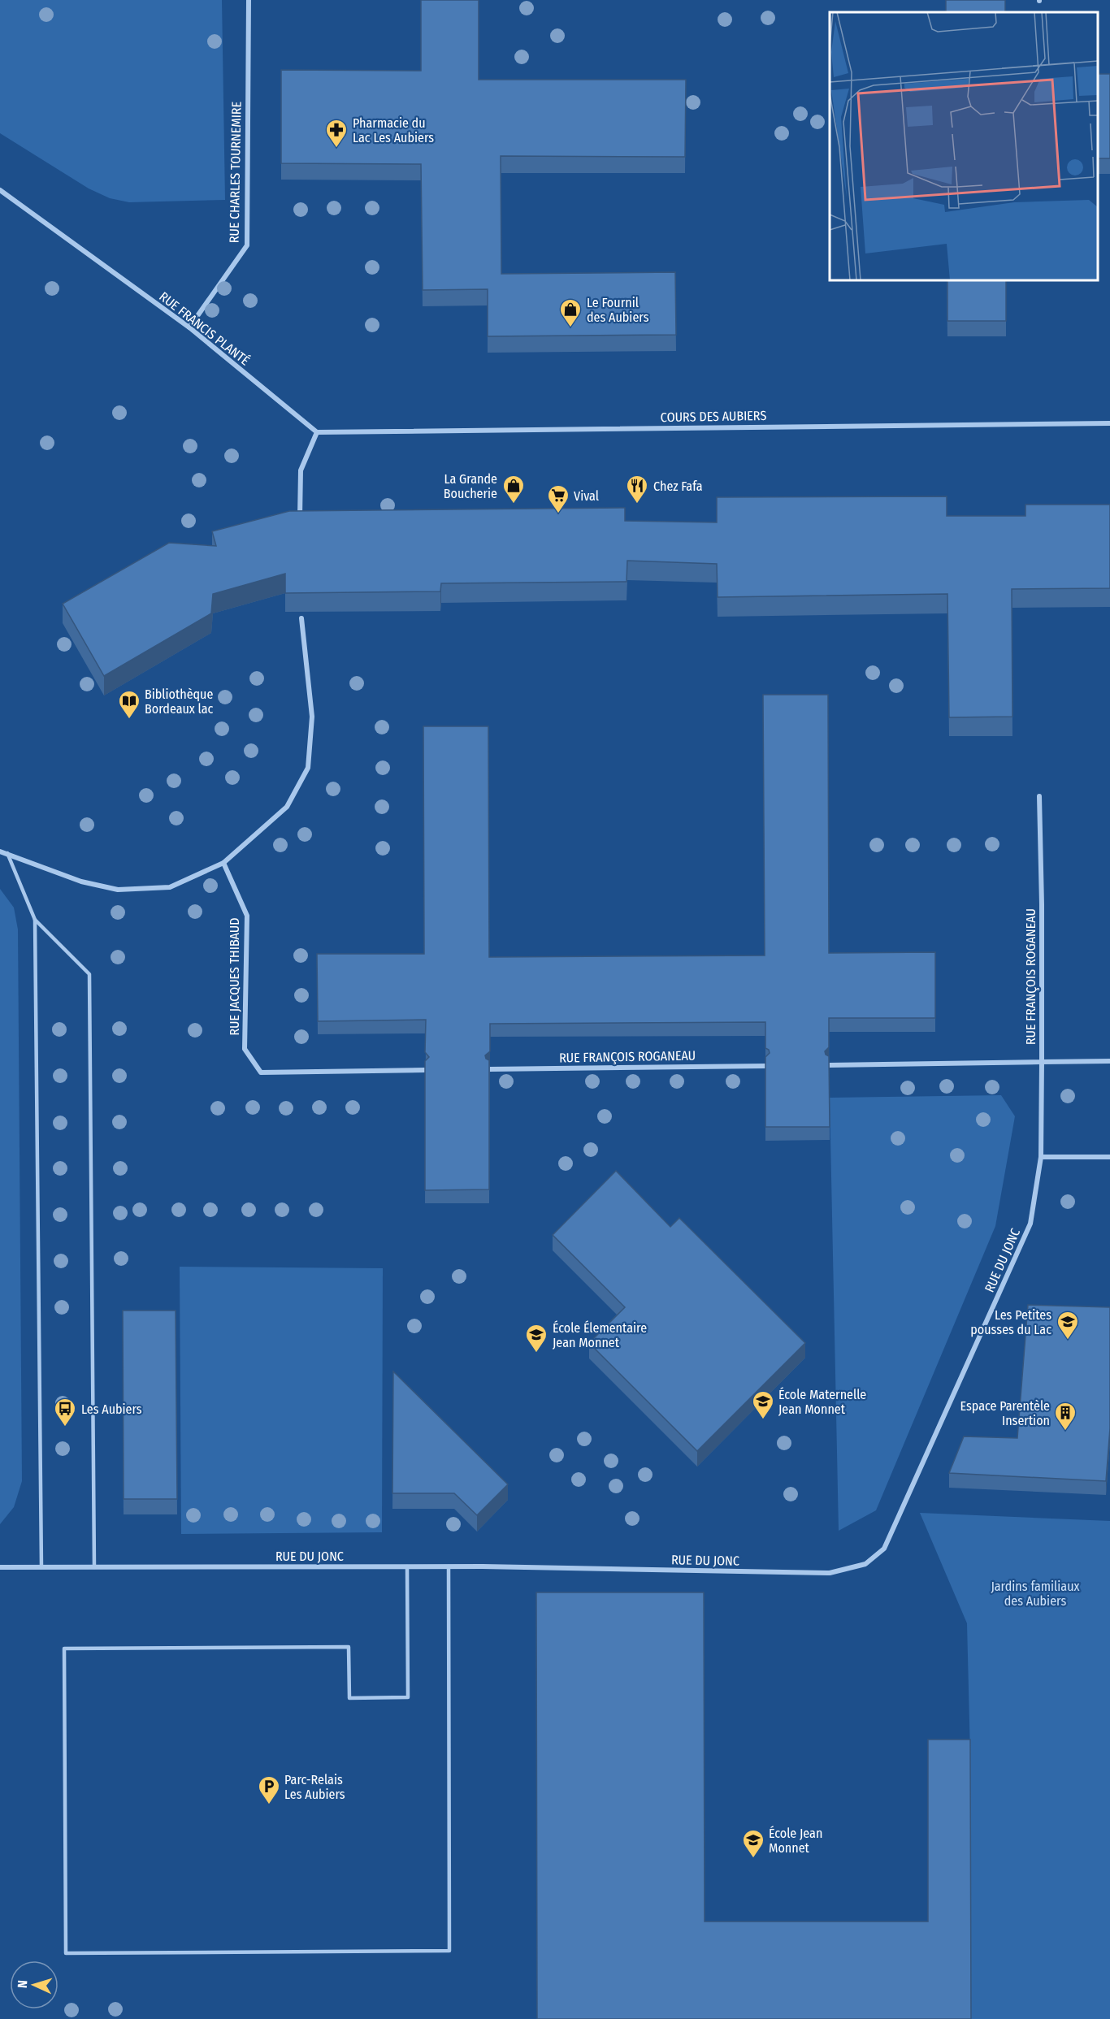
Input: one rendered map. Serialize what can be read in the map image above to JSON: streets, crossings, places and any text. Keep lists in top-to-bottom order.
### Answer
{
  "streets": {
    "street": [
      "RUE CHARLES TOURNEMIRE",
      "RUE FRANCIS PLANTÉ",
      "COURS DES AUBIERS",
      "RUE JACQUES THIBAUD",
      "RUE FRANÇOIS ROGANEAU",
      "RUE DU JONC"
    ]
  },
  "crossings": [
    ["RUE CHARLES TOURNEMIRE", "RUE FRANCIS PLANTÉ"],
    ["RUE FRANCIS PLANTÉ", "COURS DES AUBIERS"],
    ["RUE FRANÇOIS ROGANEAU", "RUE DU JONC"]
  ],
  "parks": ["Jardins familiaux des Aubiers"],
  "places": {
    "pharmacy": ["Pharmacie du Lac Les Aubiers"],
    "shop": ["Le Fournil des Aubiers", "La Grande Boucherie"],
    "restaurant": ["Chez Fafa"],
    "supermarket": ["Vival"],
    "library": ["Bibliothèque Bordeaux lac"],
    "school or university": [
      "Les Petites pousses du Lac",
      "École Élementaire Jean Monnet",
      "École Maternelle Jean Monnet",
      "École Jean Monnet"
    ],
    "bus stop": ["Les Aubiers"],
    "building": ["Espace Parentèle Insertion"],
    "parking": ["Parc-Relais Les Aubiers"]
  },
  "north": "left"
}
